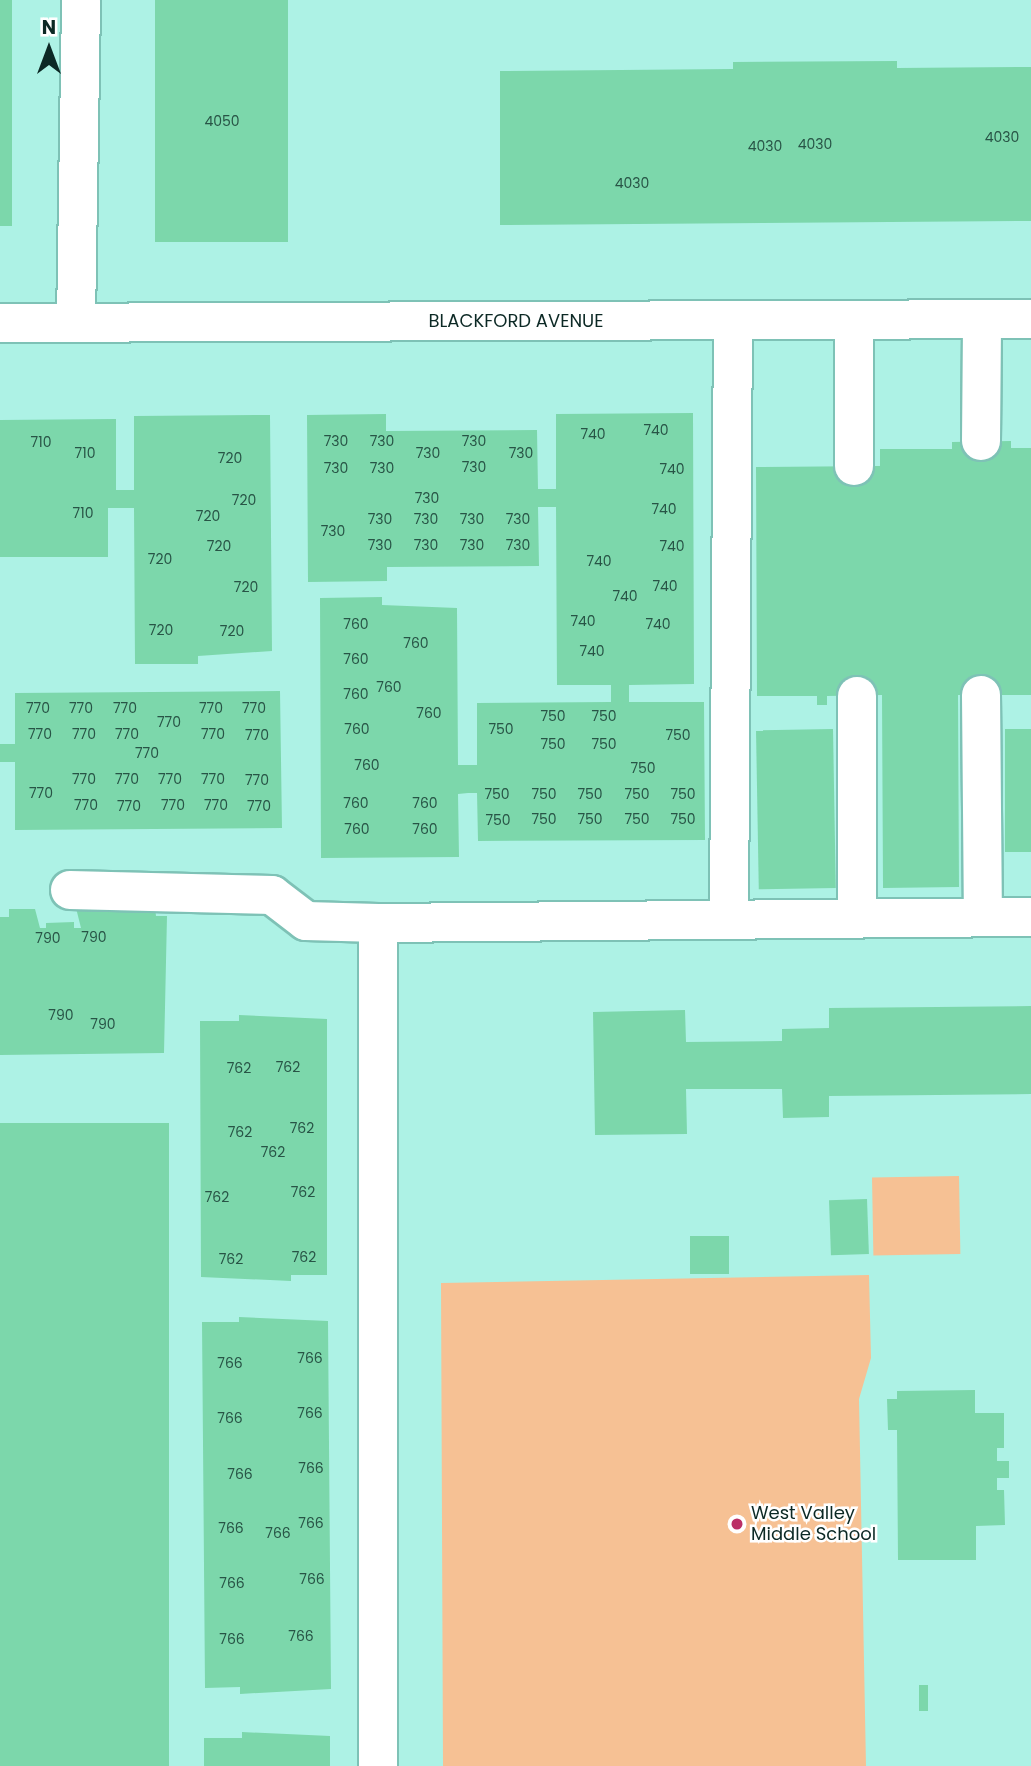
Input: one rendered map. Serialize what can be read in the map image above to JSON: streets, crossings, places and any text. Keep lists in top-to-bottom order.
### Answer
{
  "streets": {
    "street": ["BLACKFORD AVENUE"]
  },
  "places": ["West Valley Middle School"],
  "house_numbers": [
    "4050",
    "4030",
    "4030",
    "4030",
    "4030",
    "740",
    "740",
    "730",
    "730",
    "730",
    "710",
    "710",
    "730",
    "730",
    "720",
    "730",
    "730",
    "730",
    "740",
    "730",
    "720",
    "740",
    "710",
    "720",
    "730",
    "730",
    "730",
    "730",
    "730",
    "730",
    "730",
    "730",
    "730",
    "720",
    "740",
    "720",
    "740",
    "740",
    "720",
    "740",
    "740",
    "760",
    "740",
    "720",
    "720",
    "760",
    "740",
    "760",
    "760",
    "760",
    "770",
    "770",
    "770",
    "770",
    "770",
    "760",
    "750",
    "750",
    "770",
    "760",
    "750",
    "770",
    "770",
    "770",
    "770",
    "770",
    "750",
    "750",
    "750",
    "770",
    "760",
    "750",
    "770",
    "770",
    "770",
    "770",
    "770",
    "770",
    "750",
    "750",
    "750",
    "750",
    "750",
    "760",
    "760",
    "770",
    "770",
    "770",
    "770",
    "770",
    "750",
    "750",
    "750",
    "750",
    "750",
    "760",
    "760",
    "790",
    "790",
    "790",
    "790",
    "762",
    "762",
    "762",
    "762",
    "762",
    "762",
    "762",
    "762",
    "762",
    "766",
    "766",
    "766",
    "766",
    "766",
    "766",
    "766",
    "766",
    "766",
    "766",
    "766",
    "766",
    "766"
  ],
  "north": "top"
}
